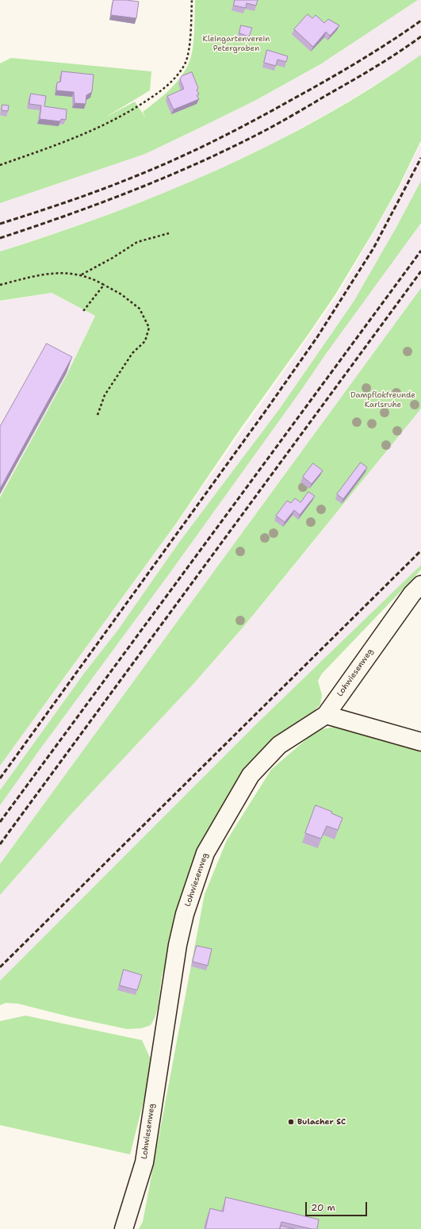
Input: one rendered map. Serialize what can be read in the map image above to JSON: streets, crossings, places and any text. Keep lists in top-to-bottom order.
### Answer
{
  "streets": {
    "lane": ["Lohwiesenweg"]
  },
  "parks": ["Kleingartenverein Petergraben", "Dampflokfreunde Karlsruhe"],
  "places": ["Bulacher SC"],
  "scale_bar": "20 m"
}
